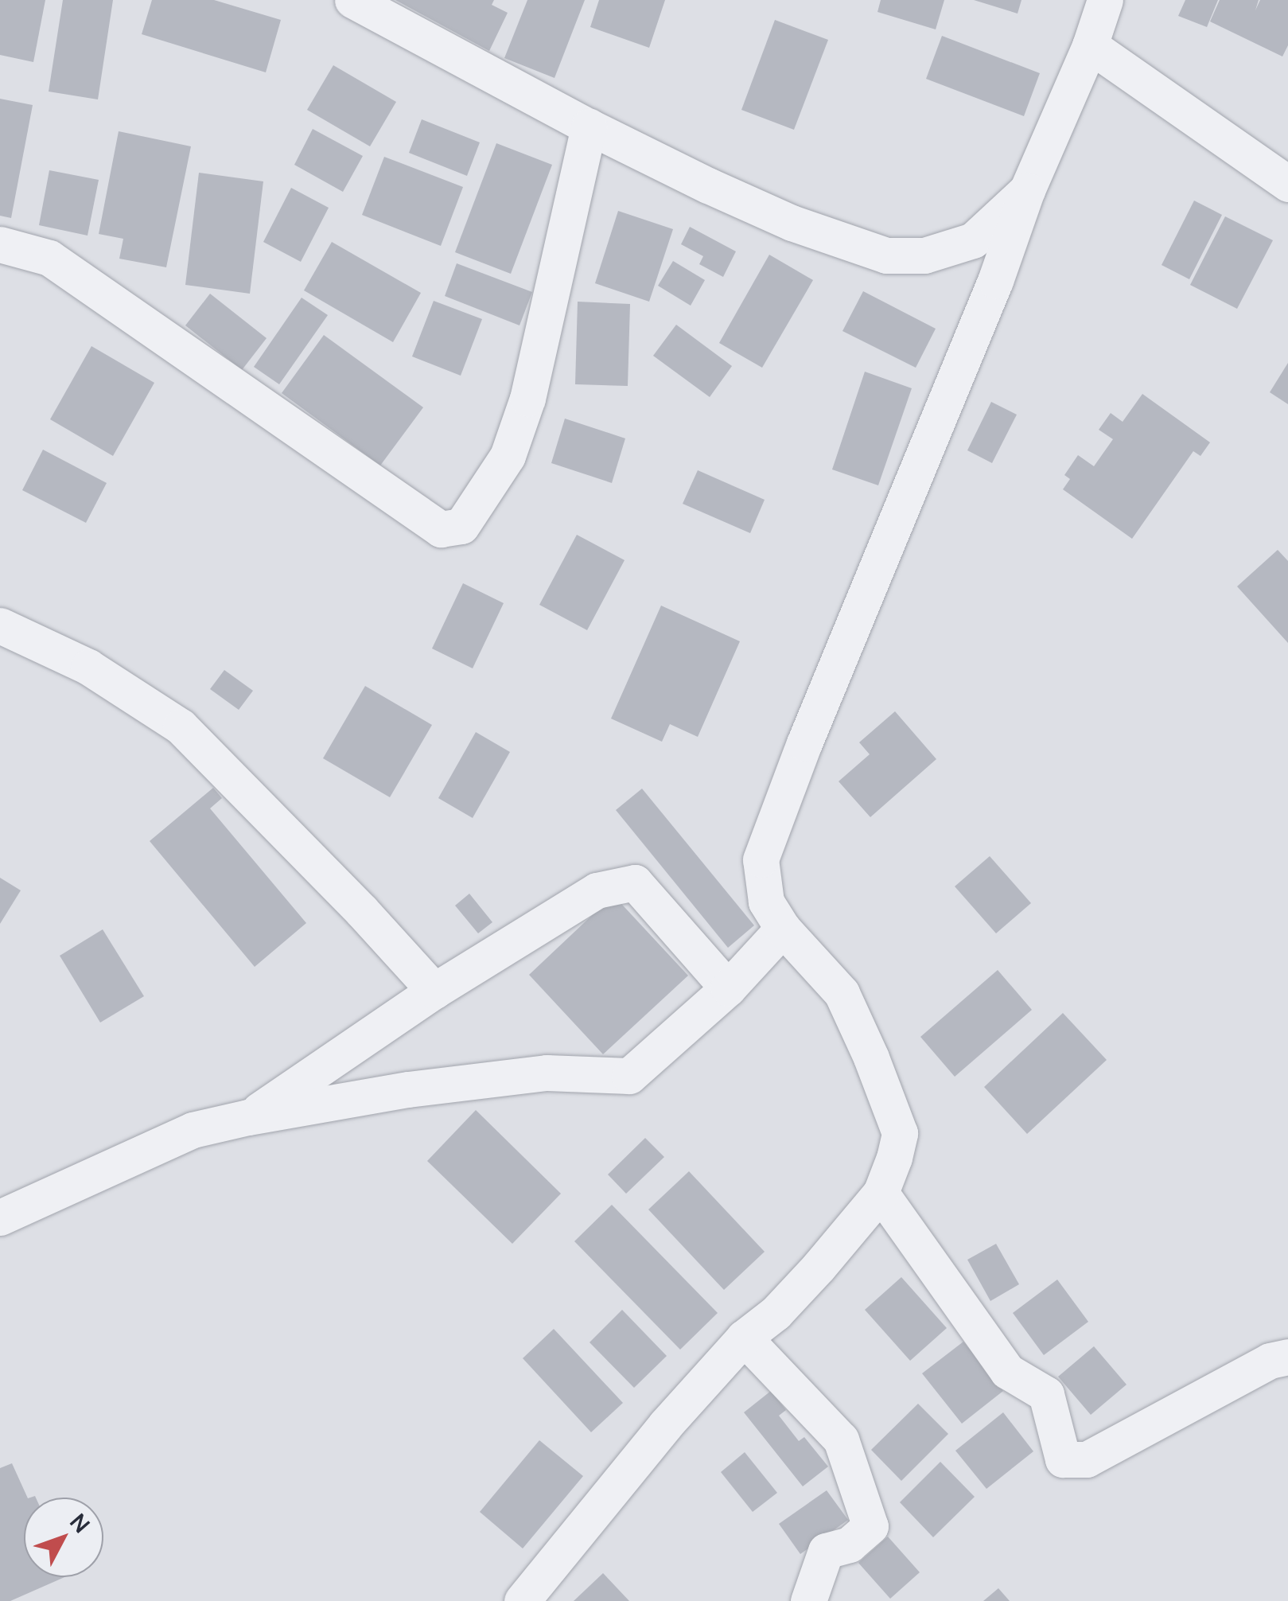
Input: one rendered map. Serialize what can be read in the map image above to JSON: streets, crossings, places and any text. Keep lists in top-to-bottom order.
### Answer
{
  "north": "top right"
}
